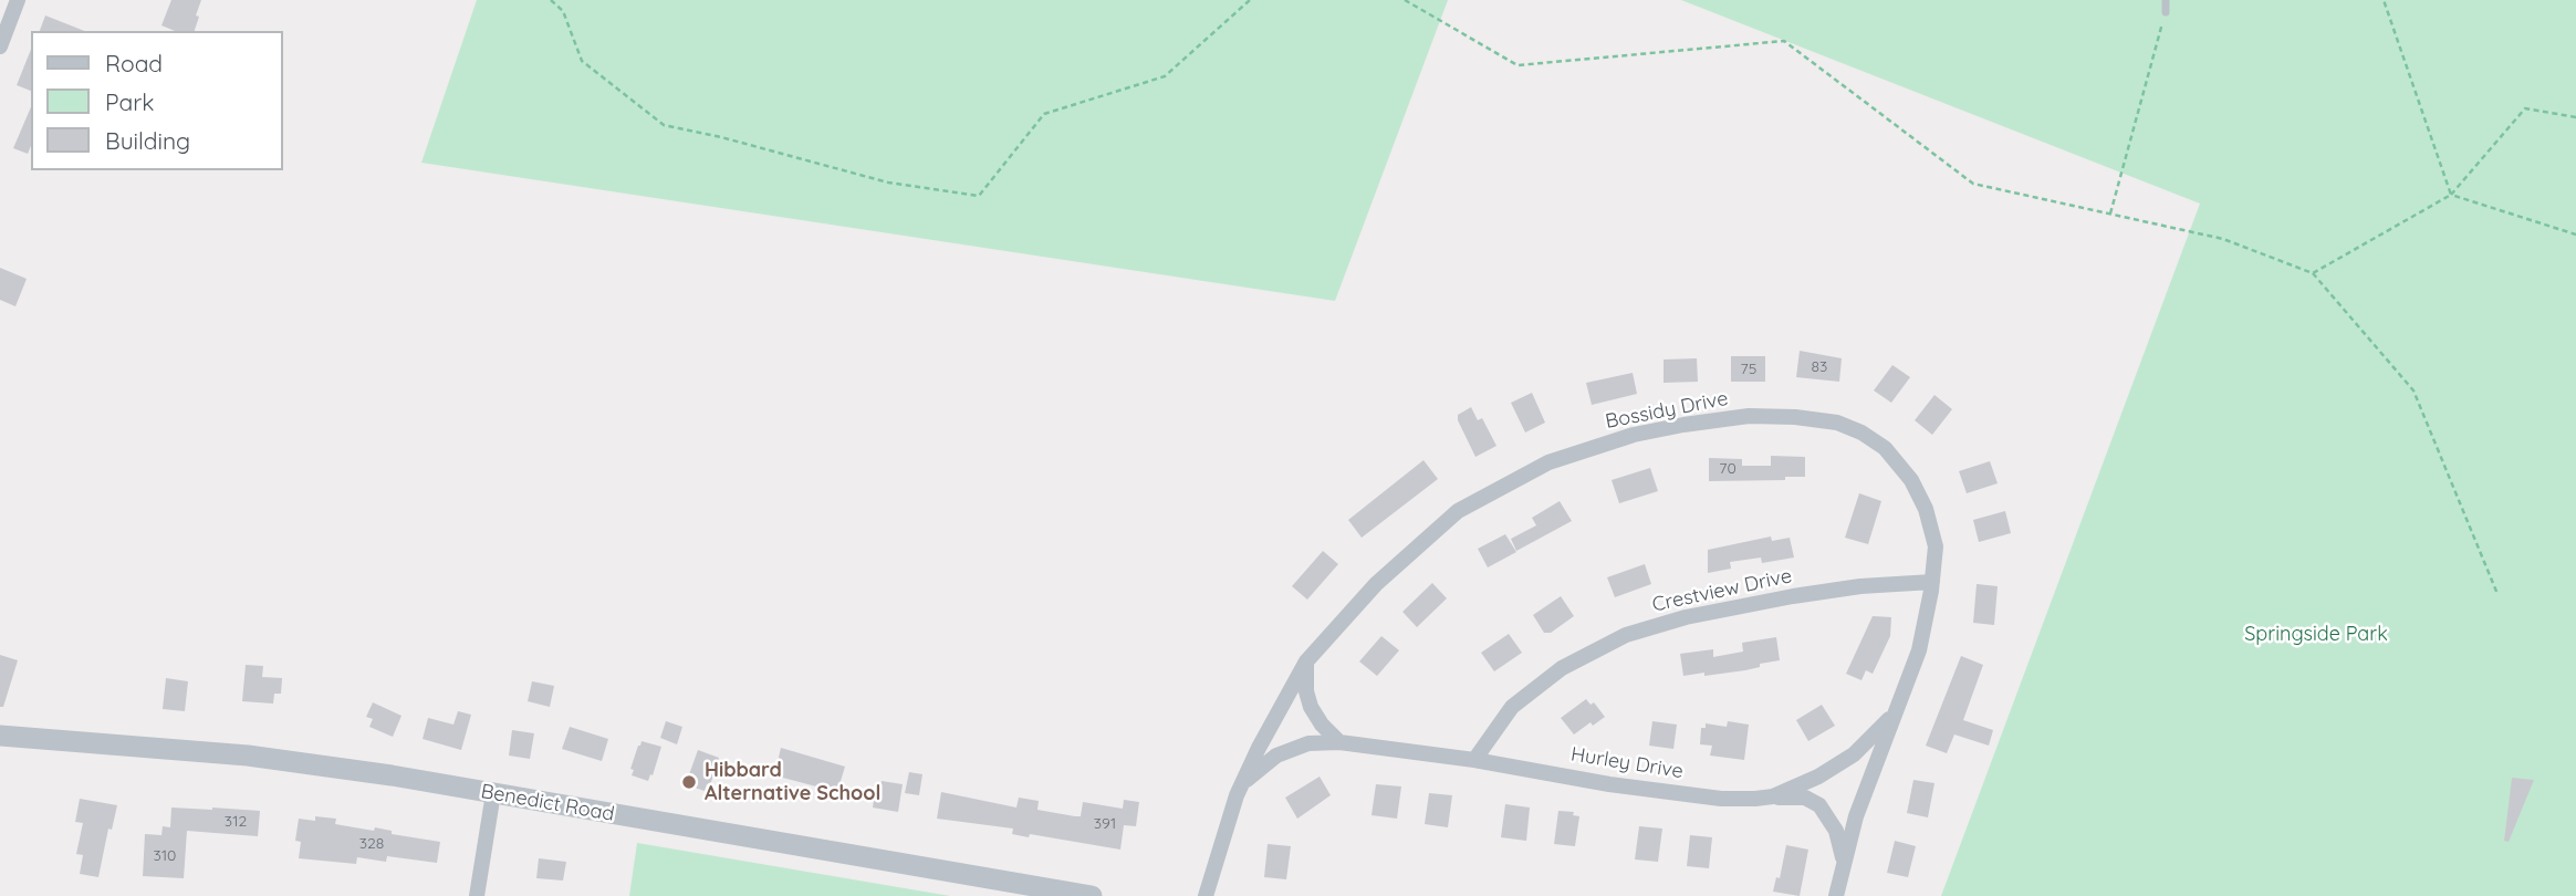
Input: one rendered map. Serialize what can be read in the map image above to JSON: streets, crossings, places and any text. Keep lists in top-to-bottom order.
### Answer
{
  "streets": {
    "street": [
      "Bossidy Drive",
      "Crestview Drive",
      "Hurley Drive",
      "Benedict Road"
    ]
  },
  "crossings": [
    ["Bossidy Drive", "Crestview Drive"],
    ["Bossidy Drive", "Hurley Drive"],
    ["Crestview Drive", "Hurley Drive"]
  ],
  "parks": ["Springside Park"],
  "places": ["Hibbard Alternative School"],
  "house_numbers": [
    "83",
    "75",
    "70",
    "312",
    "391",
    "328",
    "310"
  ],
  "legend": ["Road", "Park", "Building"]
}
